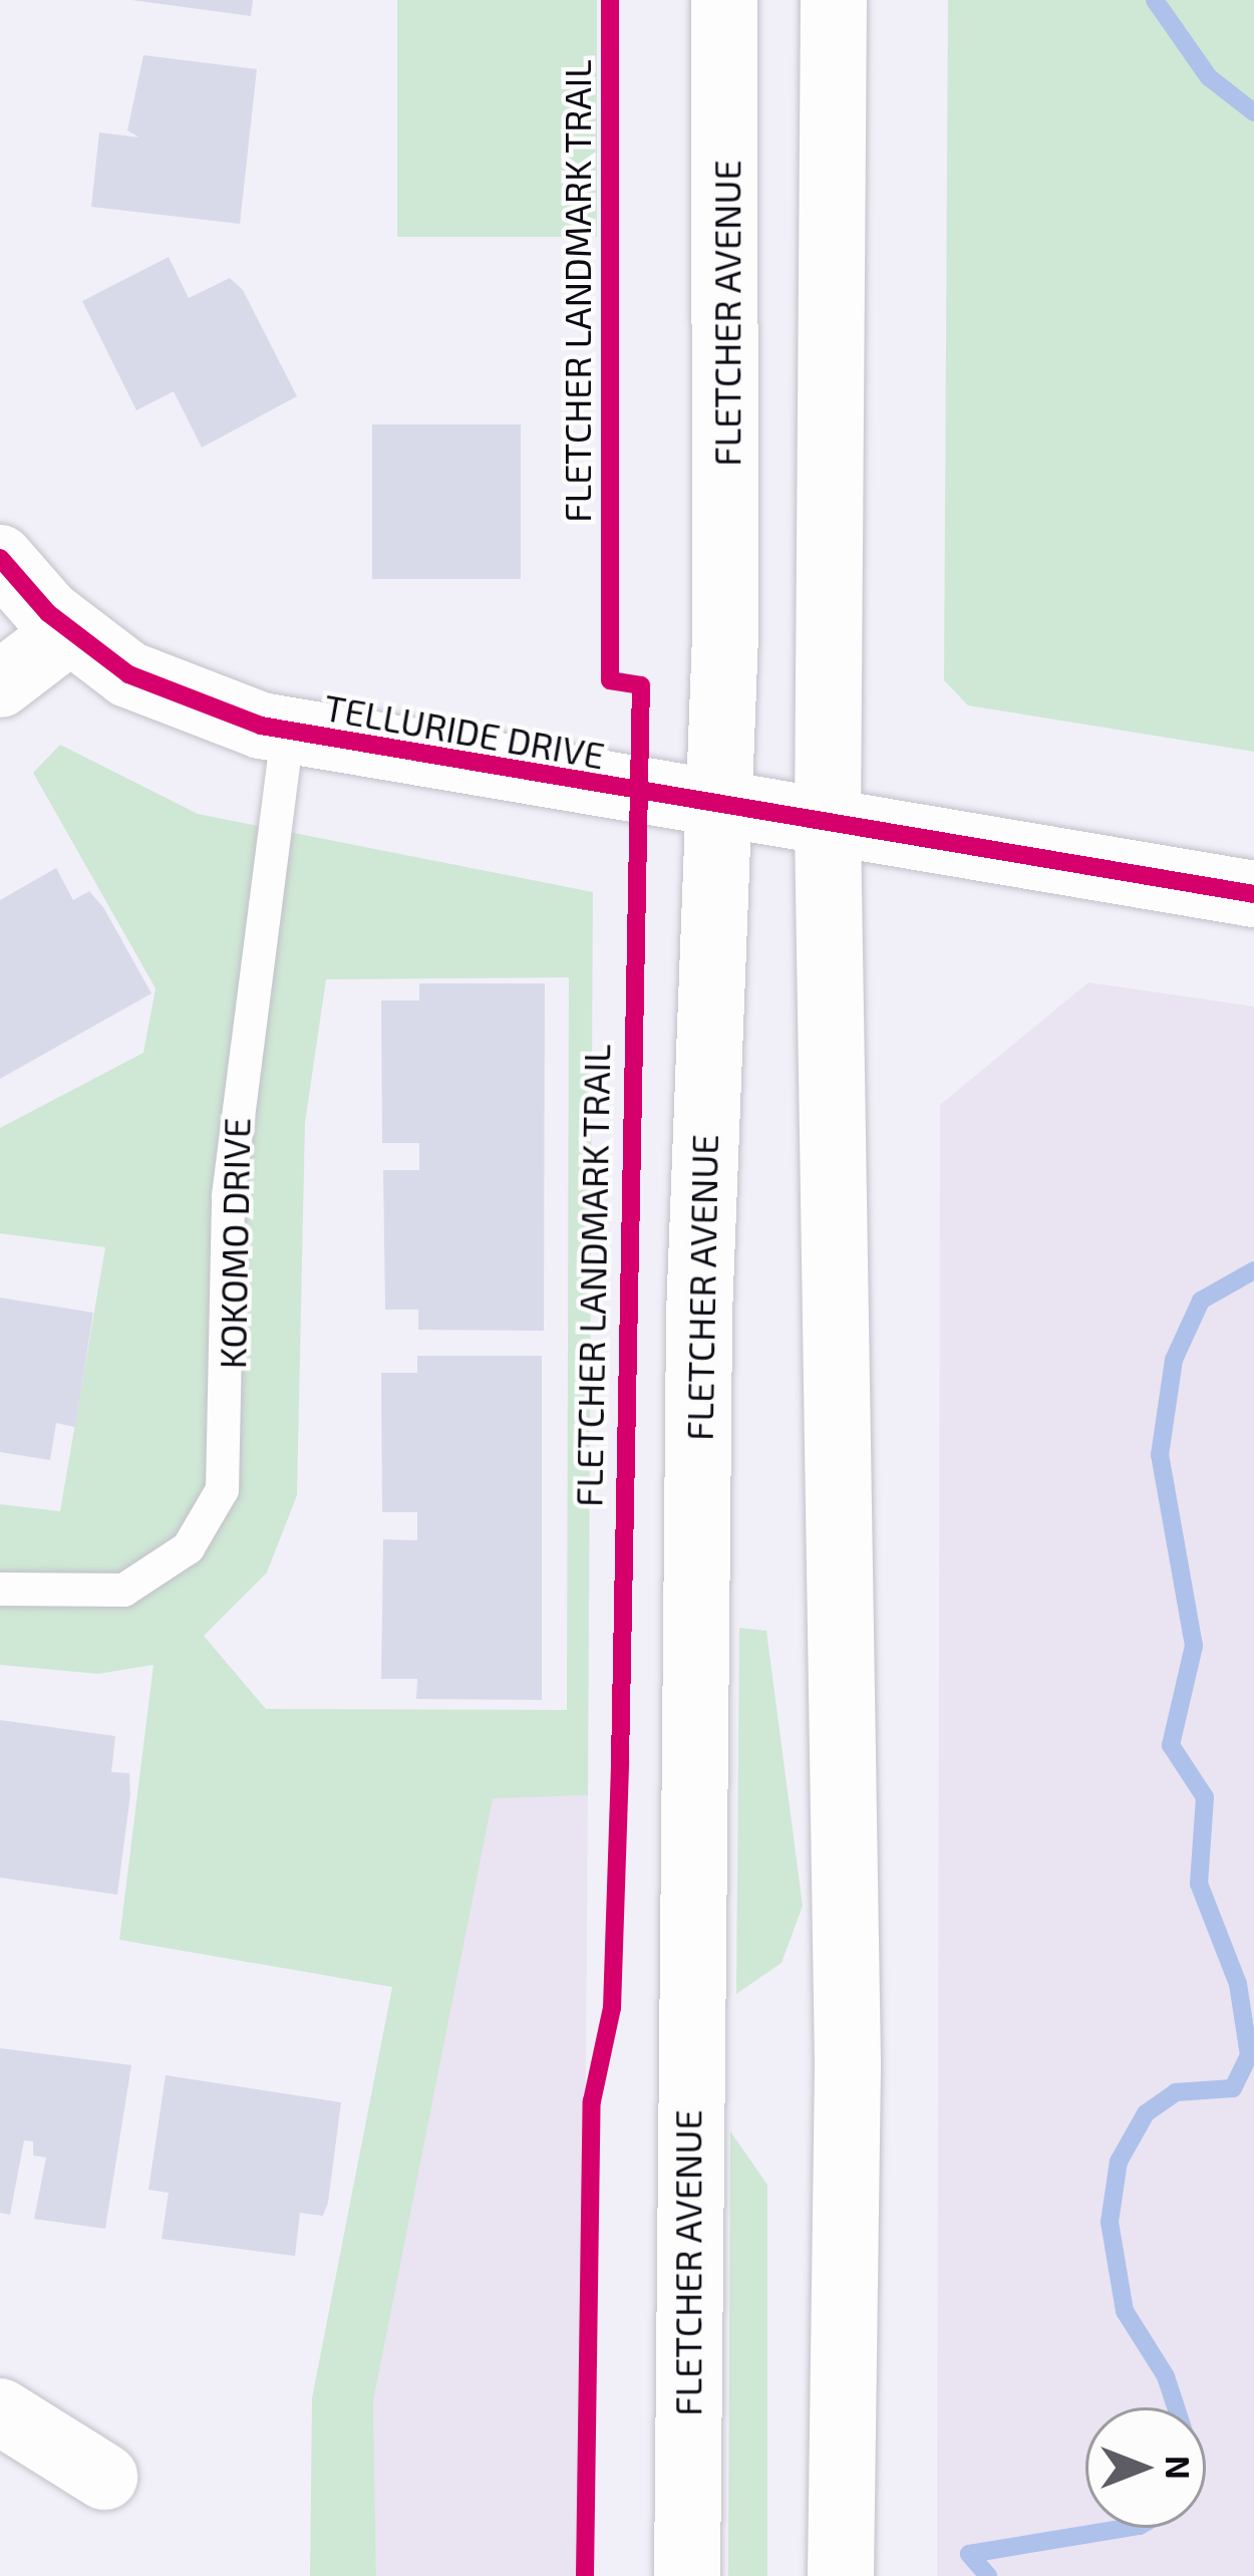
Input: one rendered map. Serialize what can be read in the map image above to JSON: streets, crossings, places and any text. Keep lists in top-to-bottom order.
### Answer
{
  "streets": {
    "main road": ["FLETCHER AVENUE", "TELLURIDE DRIVE"],
    "lane": ["KOKOMO DRIVE"],
    "cycle path": ["FLETCHER LANDMARK TRAIL"]
  },
  "crossings": [
    ["FLETCHER AVENUE", "TELLURIDE DRIVE"],
    ["TELLURIDE DRIVE", "KOKOMO DRIVE"]
  ],
  "north": "right"
}
